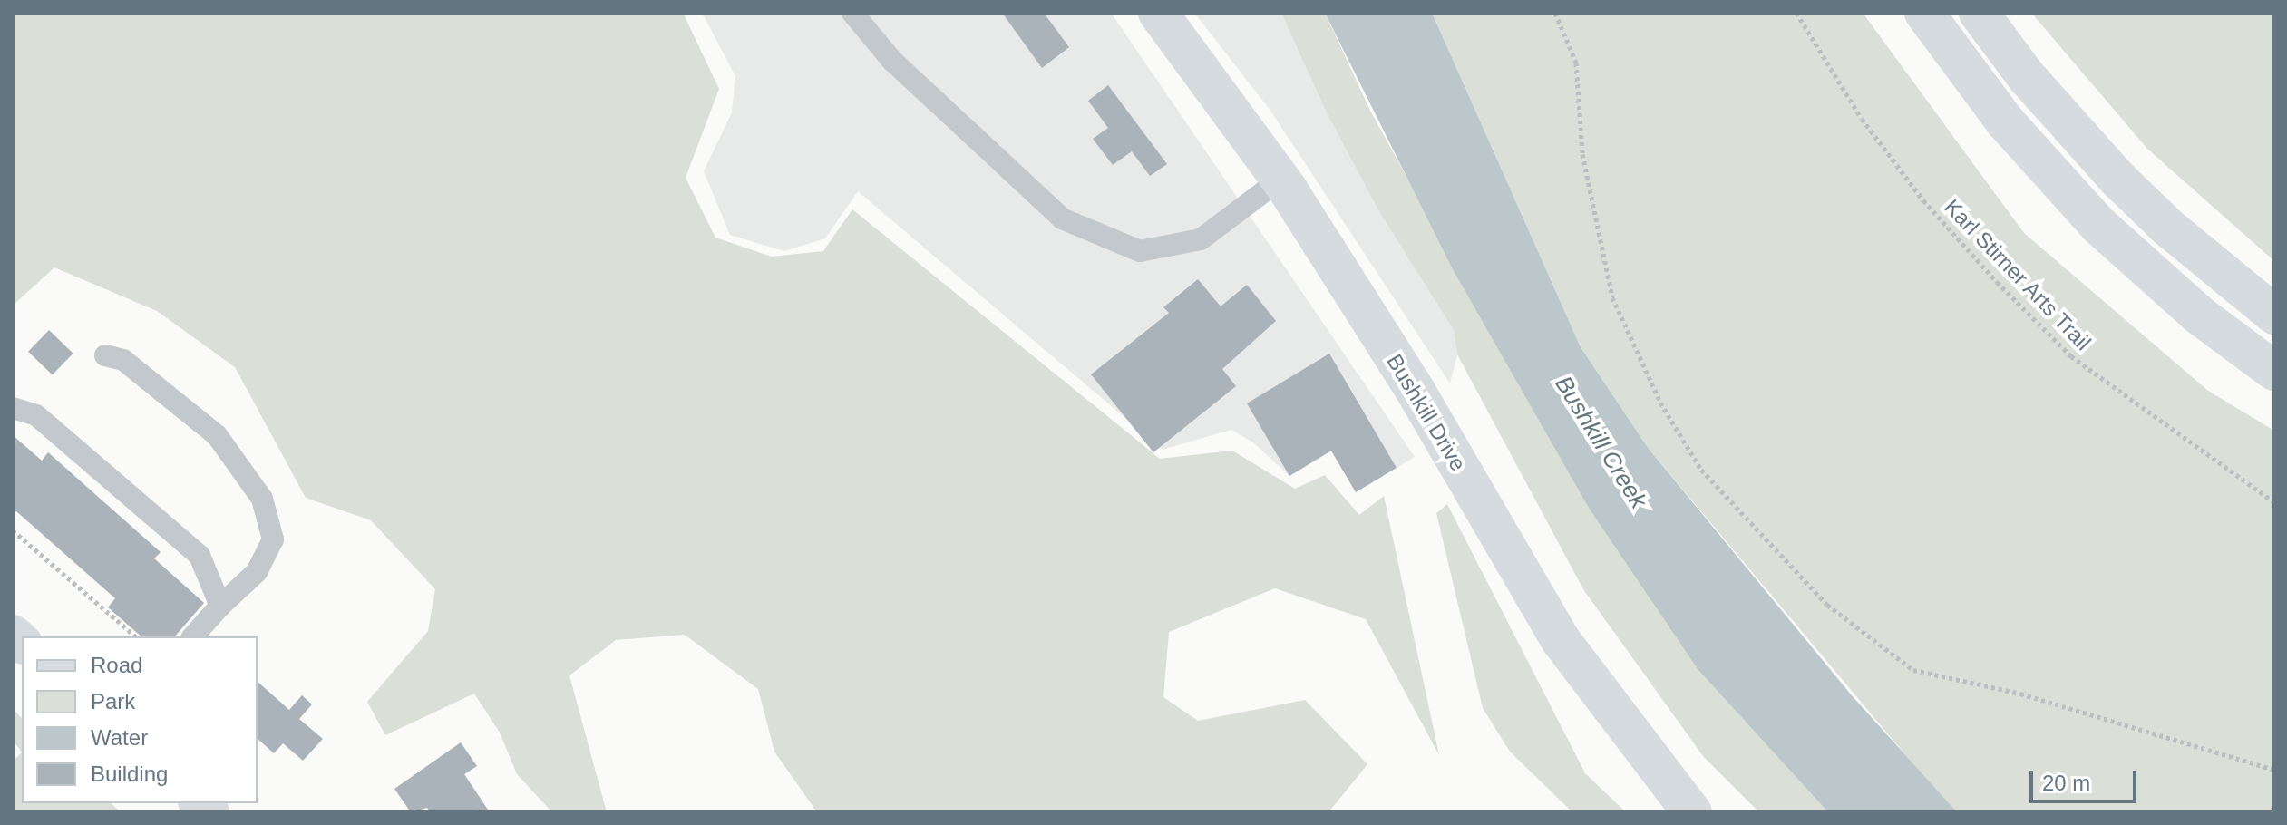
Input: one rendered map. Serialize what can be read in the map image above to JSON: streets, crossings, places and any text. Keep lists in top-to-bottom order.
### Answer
{
  "streets": {
    "main road": ["Bushkill Drive"],
    "path": ["Karl Stirner Arts Trail"]
  },
  "water": ["Bushkill Creek"],
  "legend": [
    "Road",
    "Park",
    "Water",
    "Building"
  ],
  "scale_bar": "20 m"
}
